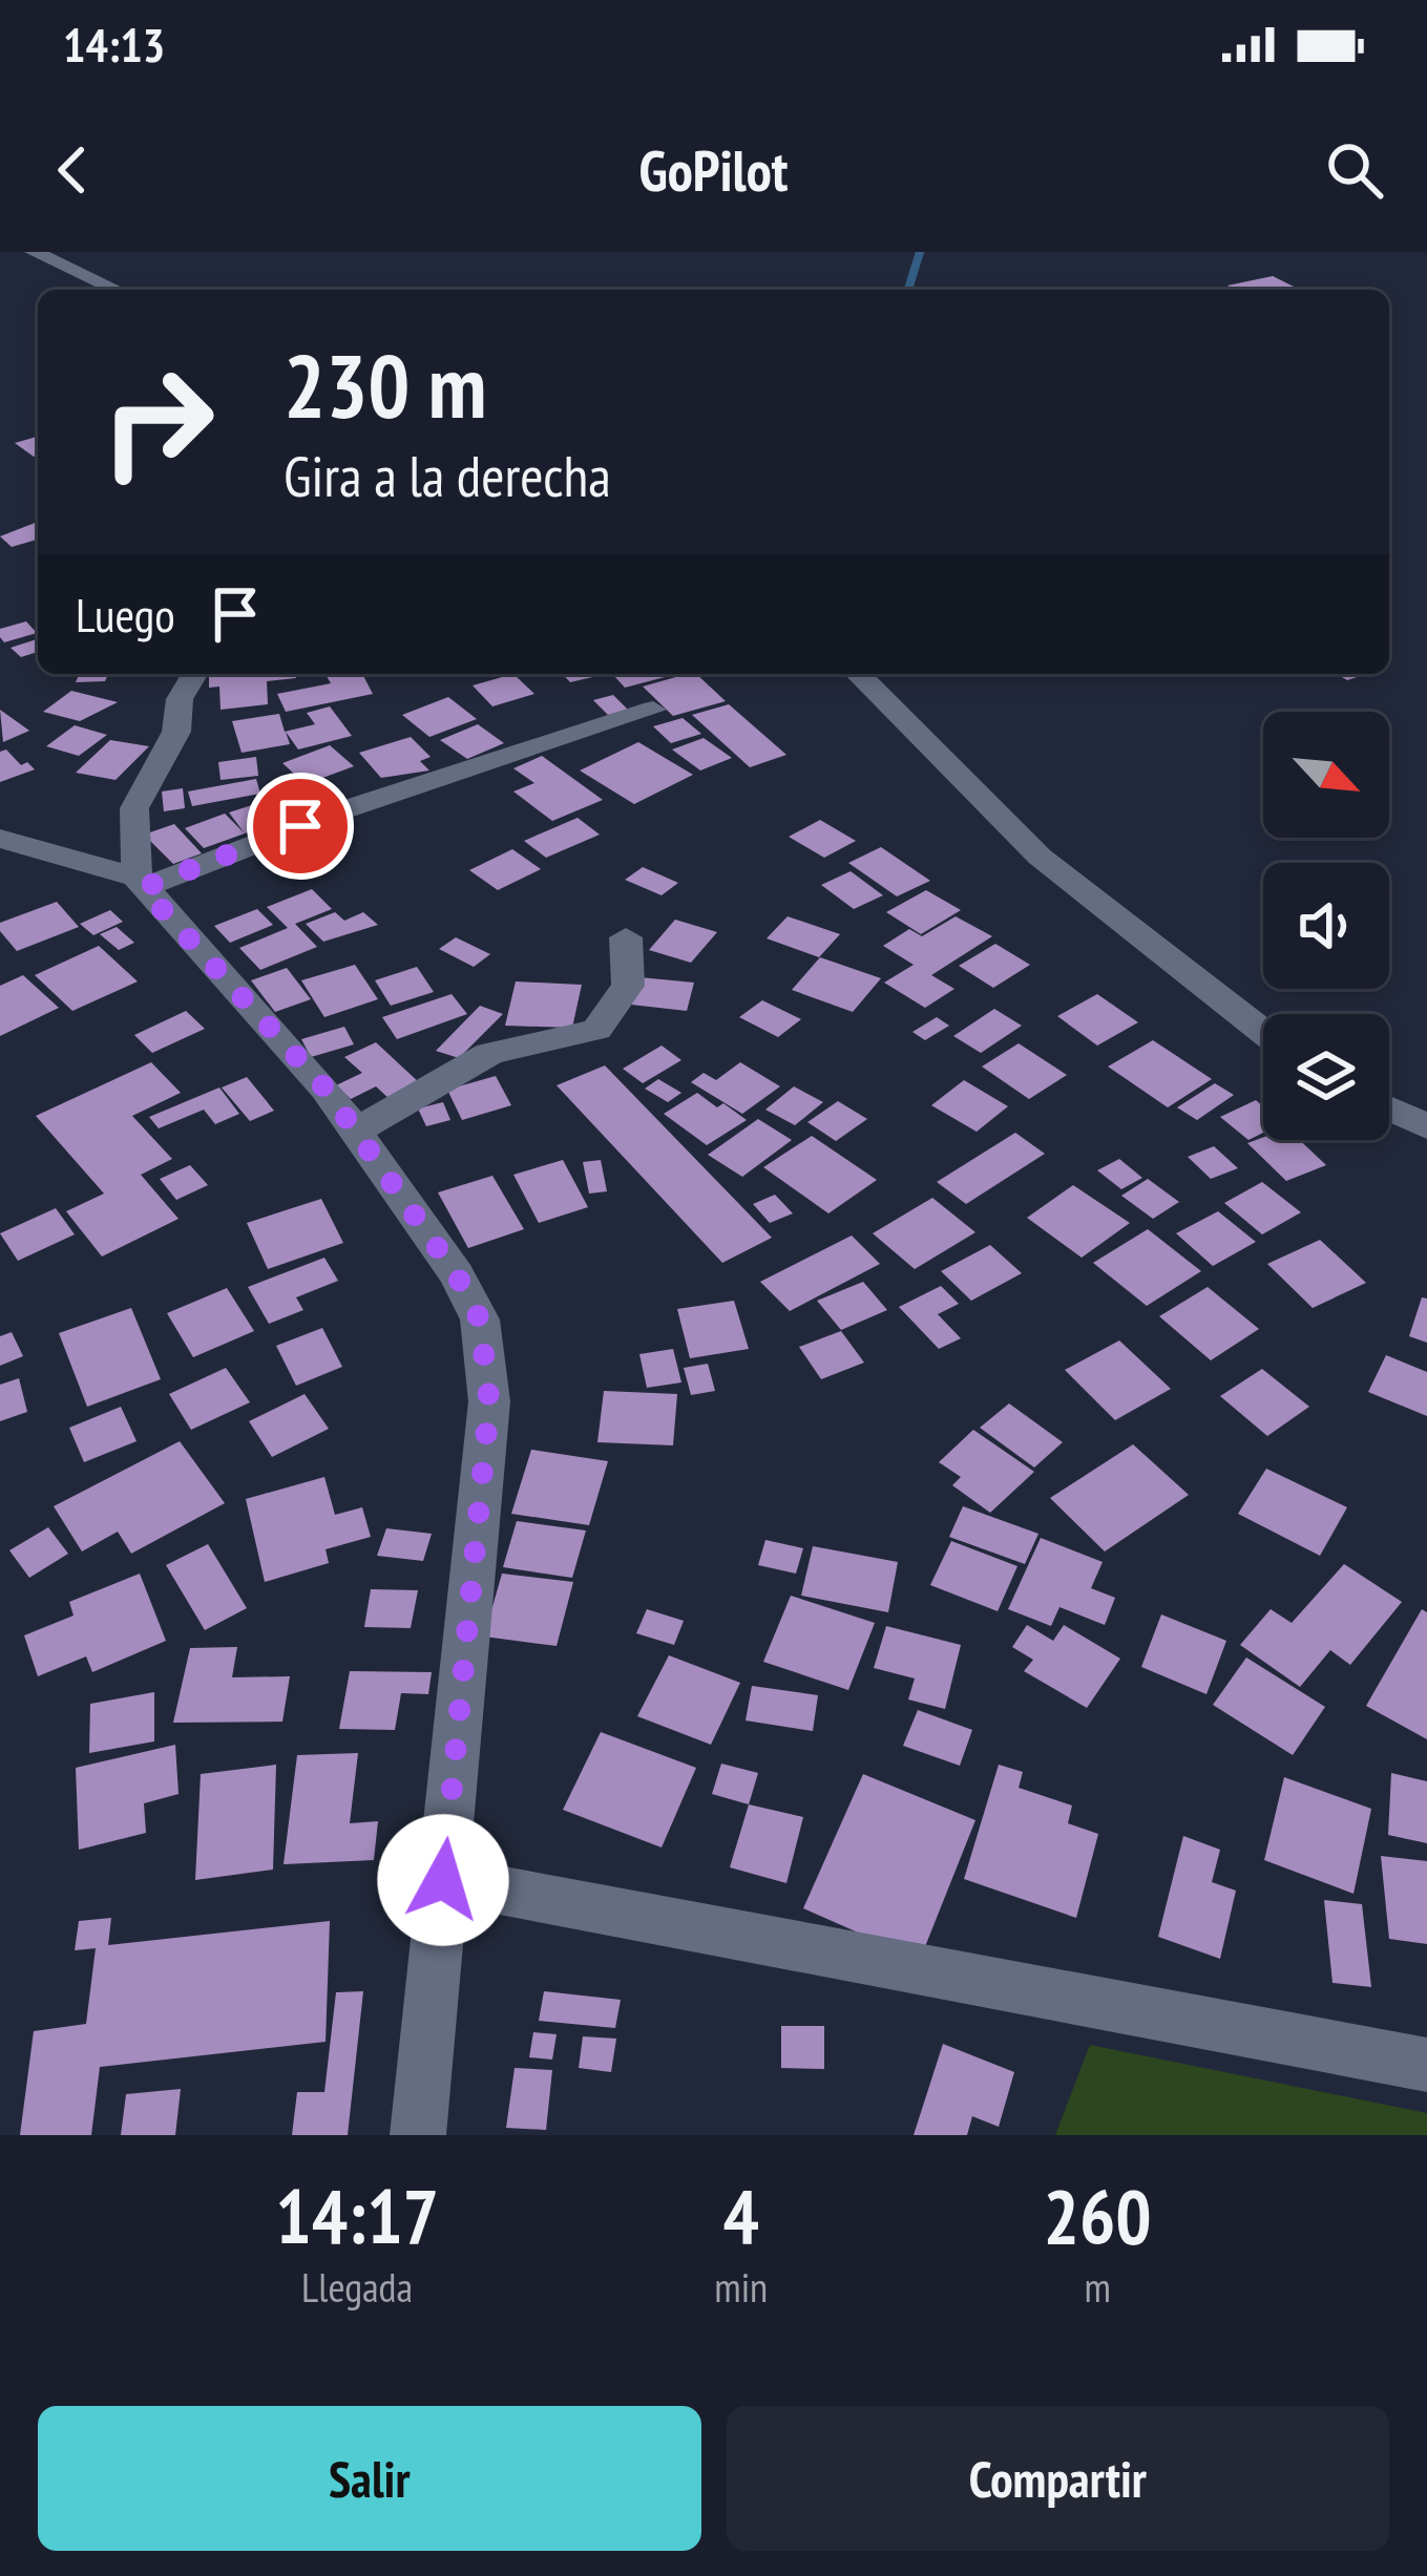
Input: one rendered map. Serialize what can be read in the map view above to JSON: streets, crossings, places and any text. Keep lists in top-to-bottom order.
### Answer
{
  "north": "bottom right",
  "page": {
    "status": "14:13",
    "header": "GoPilot",
    "turn": ["230 m", "Gira a la derecha"],
    "then": "Luego",
    "eta": [
      "14:17",
      "Llegada",
      "4",
      "min",
      "260",
      "m"
    ],
    "buttons": ["Salir", "Compartir"]
  }
}
